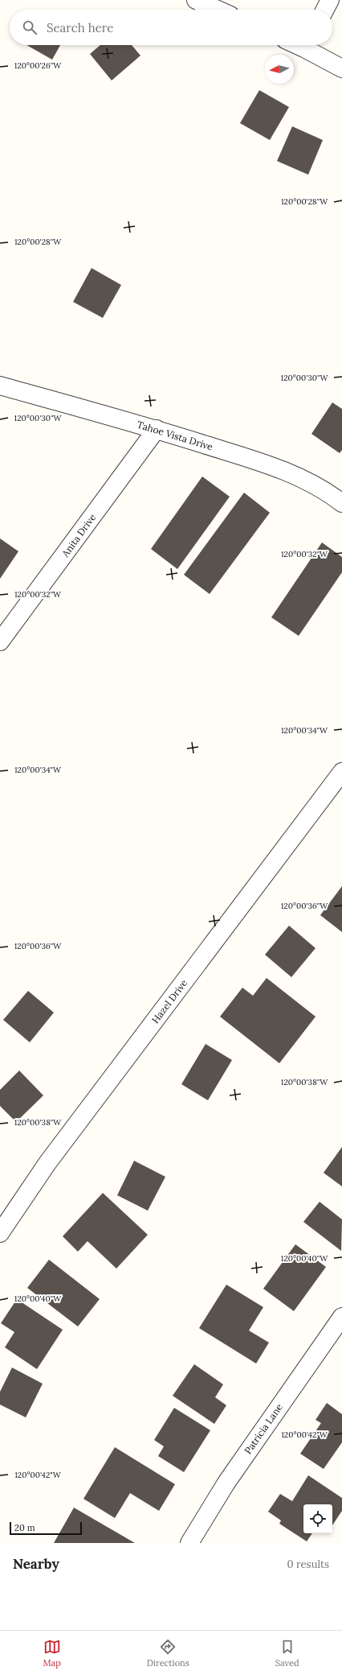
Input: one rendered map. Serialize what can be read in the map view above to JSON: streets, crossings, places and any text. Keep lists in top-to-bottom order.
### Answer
{
  "streets": {
    "street": [
      "Tahoe Vista Drive",
      "Anita Drive",
      "Hazel Drive",
      "Patricia Lane"
    ]
  },
  "crossings": [
    ["Tahoe Vista Drive", "Anita Drive"]
  ],
  "scale_bar": "20 m",
  "north": "left",
  "page": {
    "search": "Search here",
    "scale": "20 m",
    "heading": ["Nearby", "0 results"],
    "nav": ["Map", "Directions", "Saved"]
  },
  "coordinates": [
    "120°00'26\"W",
    "120°00'28\"W",
    "120°00'30\"W",
    "120°00'32\"W",
    "120°00'34\"W",
    "120°00'36\"W",
    "120°00'38\"W",
    "120°00'40\"W",
    "120°00'42\"W"
  ]
}
